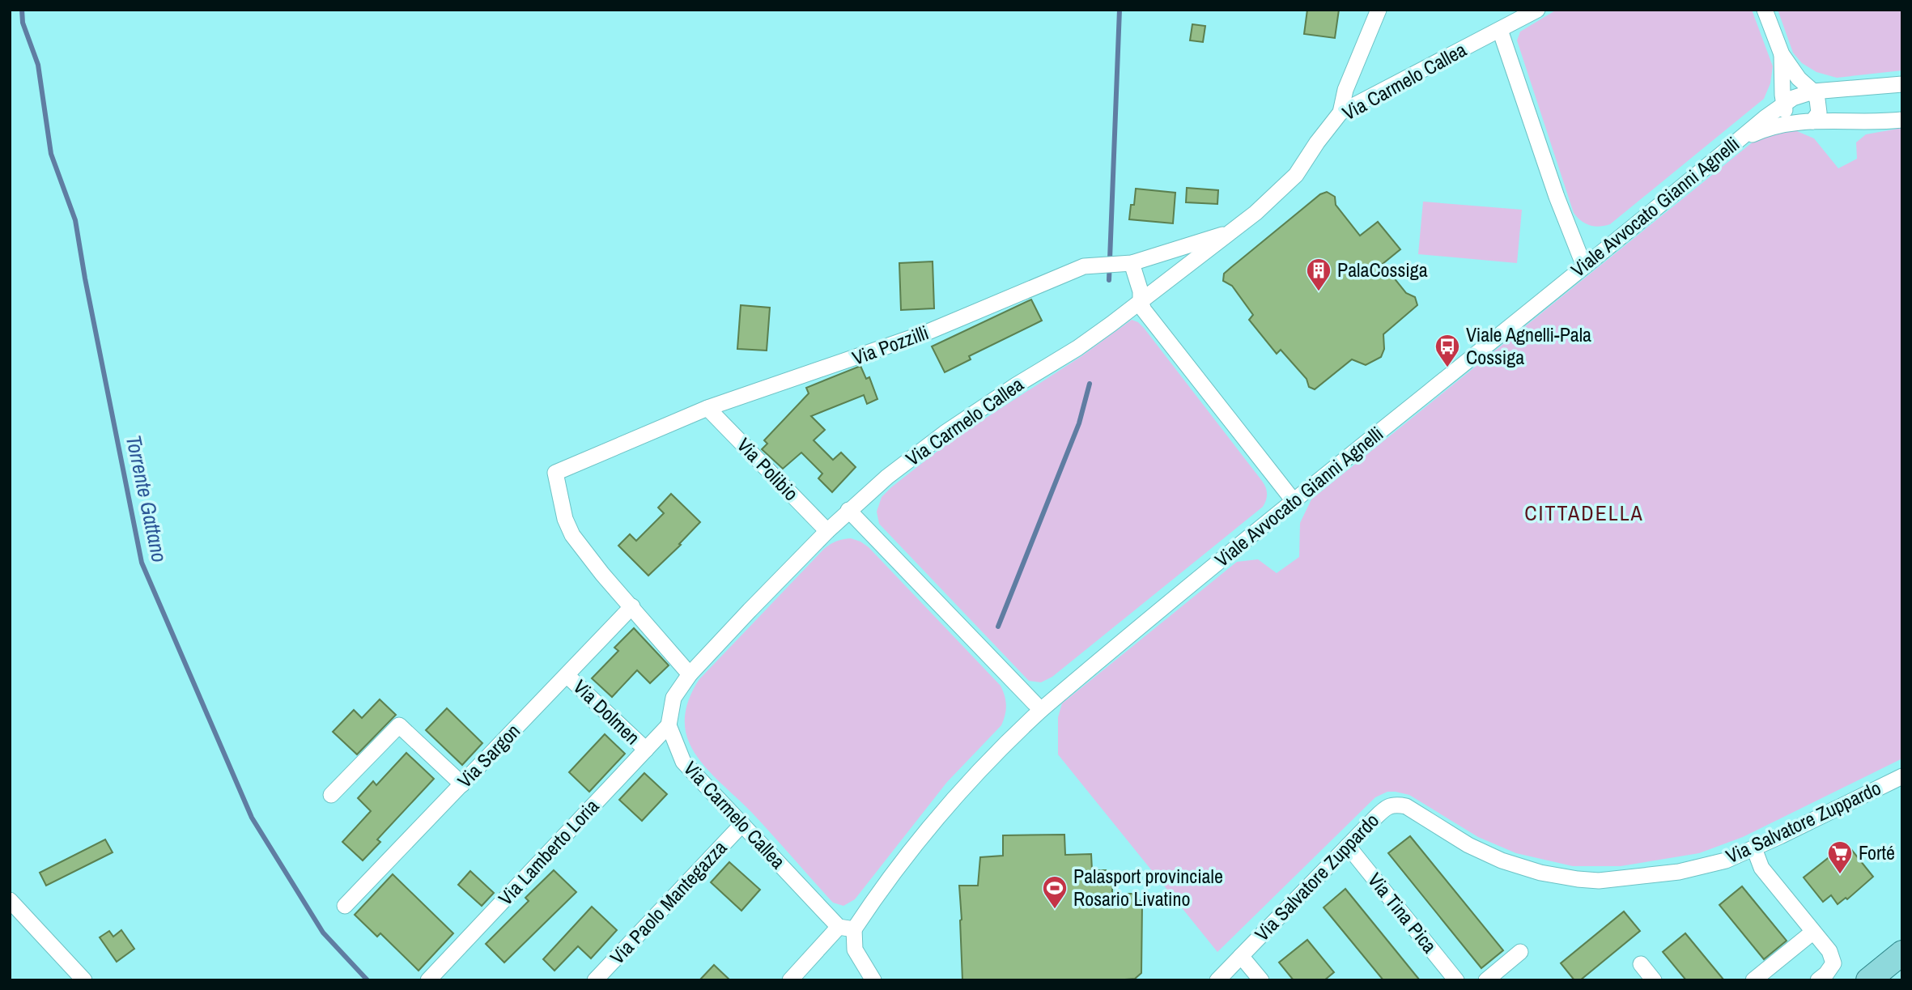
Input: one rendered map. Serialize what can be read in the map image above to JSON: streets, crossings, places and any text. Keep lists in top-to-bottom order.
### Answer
{
  "streets": {
    "street": [
      "Via Carmelo Callea",
      "Viale Avvocato Gianni Agnelli",
      "Via Pozzilli",
      "Via Polibio",
      "Via Dolmen",
      "Via Sargon",
      "Via Salvatore Zuppardo",
      "Via Lamberto Loria",
      "Via Paolo Mantegazza",
      "Via Tina Pica"
    ]
  },
  "crossings": [
    ["Via Carmelo Callea", "Viale Avvocato Gianni Agnelli"],
    ["Via Carmelo Callea", "Via Pozzilli"],
    ["Via Carmelo Callea", "Via Polibio"],
    ["Via Carmelo Callea", "Via Lamberto Loria"],
    ["Via Carmelo Callea", "Via Paolo Mantegazza"],
    ["Via Pozzilli", "Via Polibio"],
    ["Via Pozzilli", "Via Sargon"],
    ["Via Dolmen", "Via Sargon"],
    ["Via Dolmen", "Via Lamberto Loria"],
    ["Via Salvatore Zuppardo", "Via Tina Pica"]
  ],
  "districts": ["CITTADELLA"],
  "water": ["Torrente Gattano"],
  "places": {
    "building": ["PalaCossiga"],
    "bus stop": ["Viale Agnelli-Pala Cossiga"],
    "supermarket": ["Forté"],
    "sports": ["Palasport provinciale Rosario Livatino"]
  }
}
